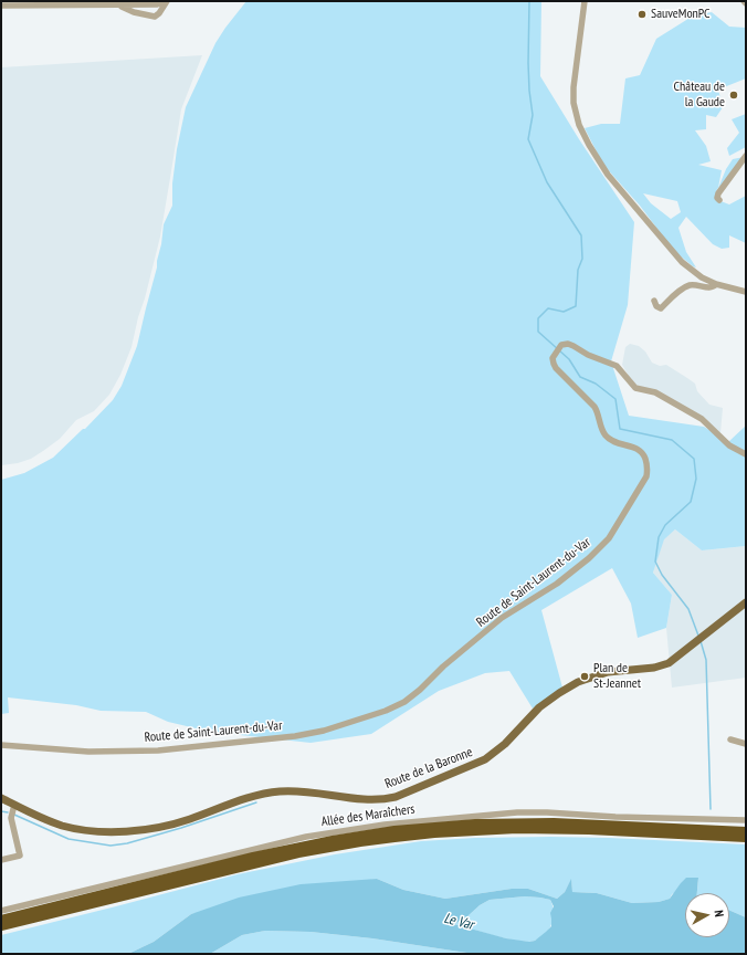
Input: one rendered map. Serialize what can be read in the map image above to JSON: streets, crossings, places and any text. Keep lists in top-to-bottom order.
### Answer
{
  "streets": {
    "main road": ["Route de la Baronne"],
    "street": ["Route de Saint-Laurent-du-Var", "Allée des Maraîchers"]
  },
  "water": ["Le Var"],
  "places": ["SauveMonPC", "Château de la Gaude", "Plan de St-Jeannet"],
  "north": "right"
}
